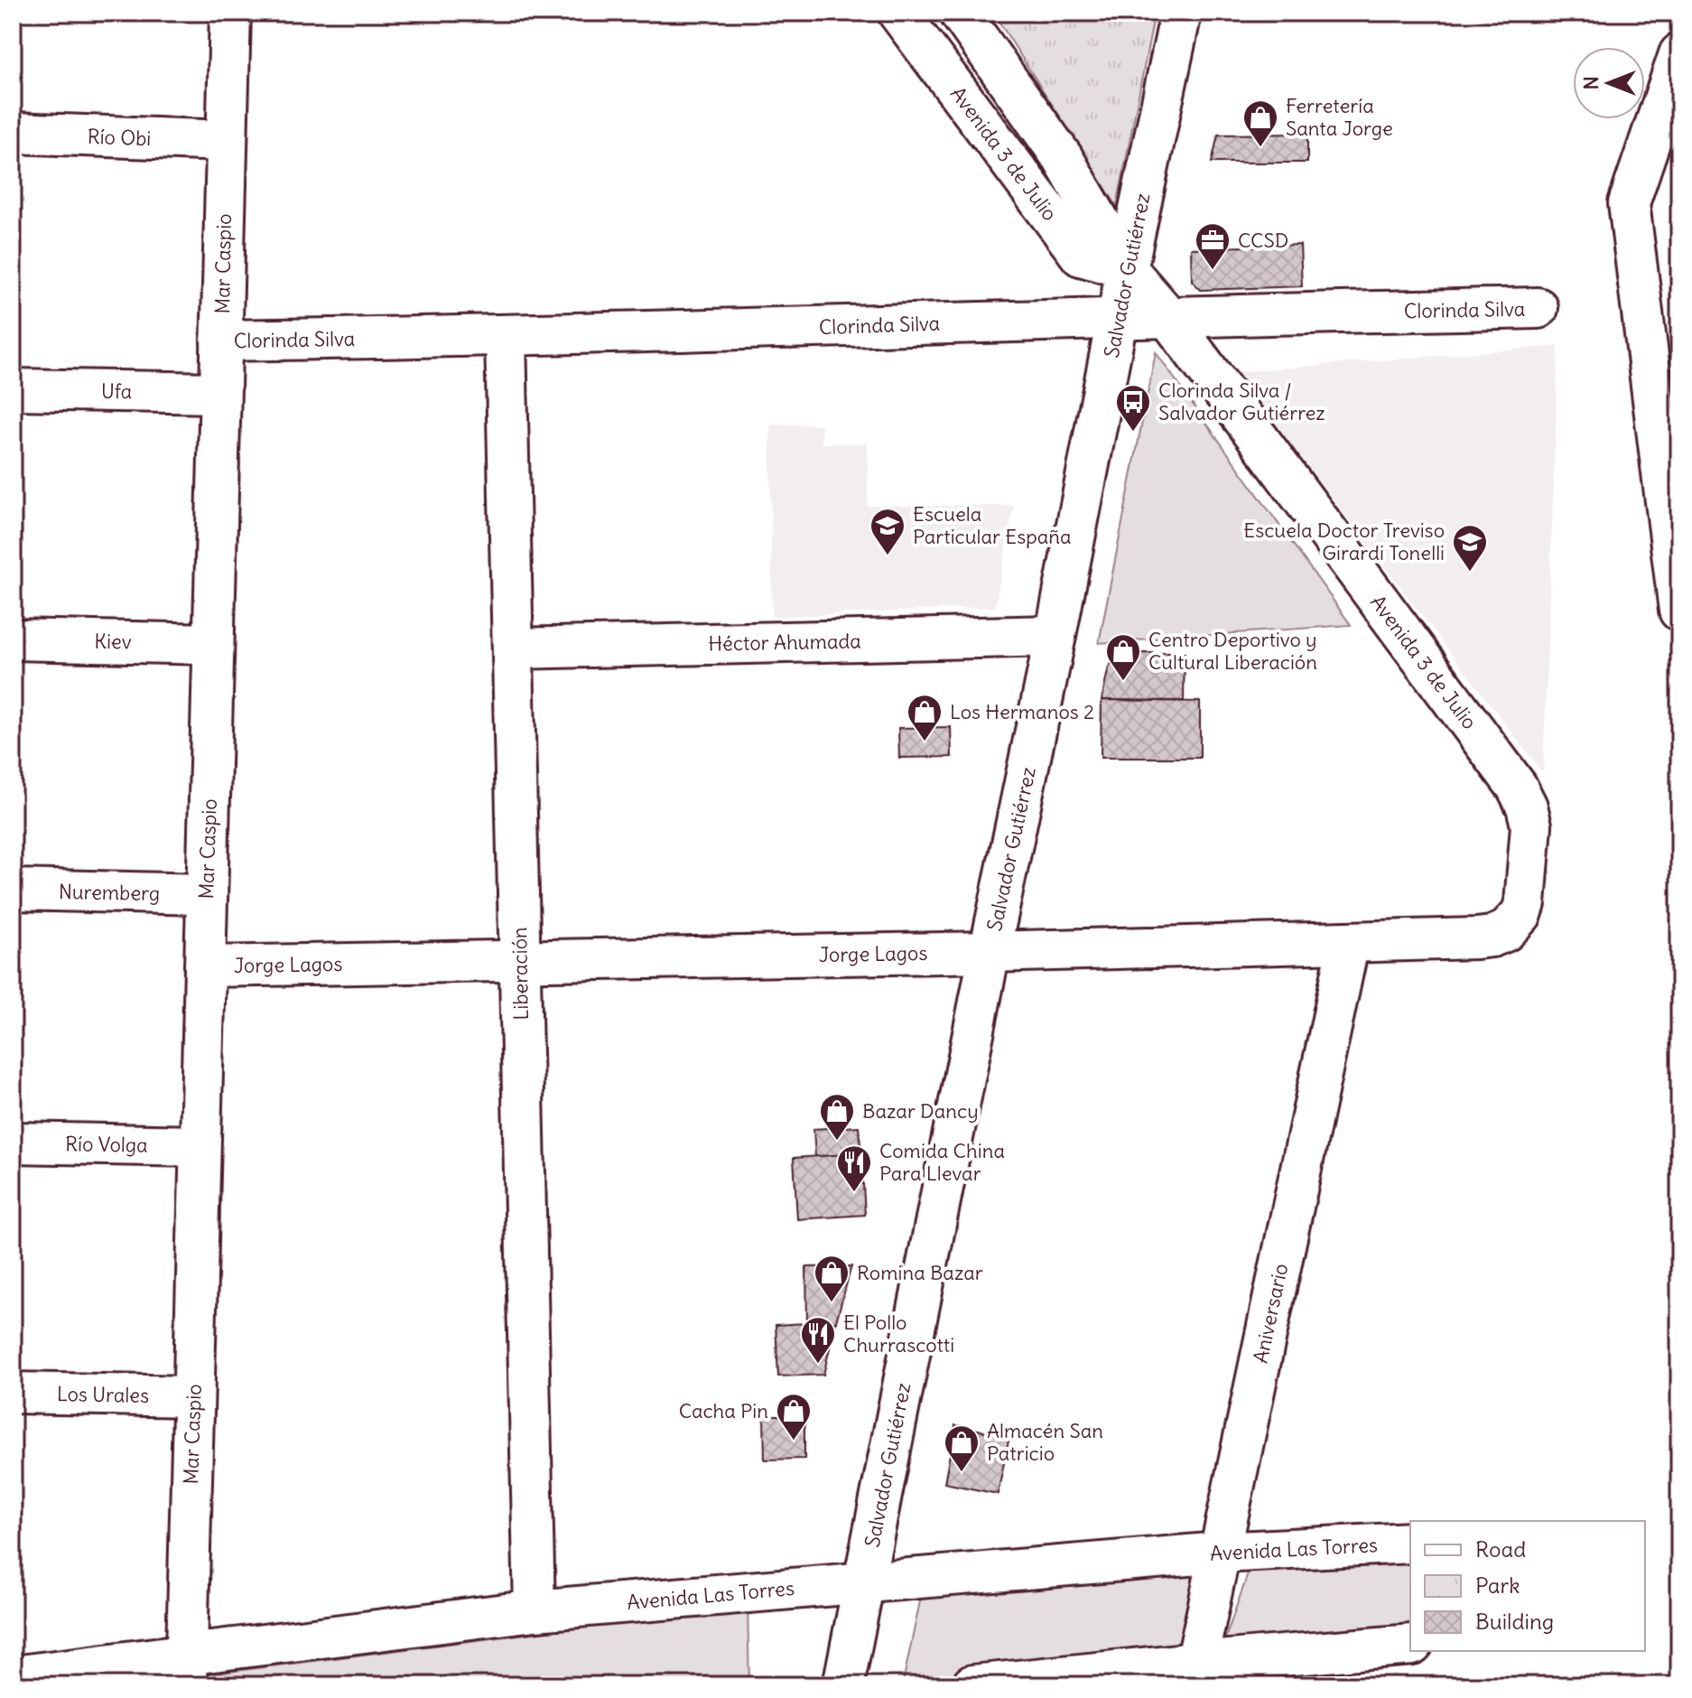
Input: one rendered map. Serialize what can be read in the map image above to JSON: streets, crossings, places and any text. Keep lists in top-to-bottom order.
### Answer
{
  "streets": {
    "street": [
      "Río Obi",
      "Avenida 3 de Julio",
      "Mar Caspio",
      "Salvador Gutiérrez",
      "Clorinda Silva",
      "Ufa",
      "Kiev",
      "Héctor Ahumada",
      "Nuremberg",
      "Jorge Lagos",
      "Liberación",
      "Río Volga",
      "Aniversario",
      "Los Urales",
      "Avenida Las Torres"
    ]
  },
  "crossings": [
    ["Río Obi", "Mar Caspio"],
    ["Avenida 3 de Julio", "Salvador Gutiérrez"],
    ["Avenida 3 de Julio", "Clorinda Silva"],
    ["Avenida 3 de Julio", "Jorge Lagos"],
    ["Mar Caspio", "Clorinda Silva"],
    ["Mar Caspio", "Ufa"],
    ["Mar Caspio", "Kiev"],
    ["Mar Caspio", "Nuremberg"],
    ["Mar Caspio", "Jorge Lagos"],
    ["Mar Caspio", "Río Volga"],
    ["Mar Caspio", "Los Urales"],
    ["Mar Caspio", "Avenida Las Torres"],
    ["Salvador Gutiérrez", "Clorinda Silva"],
    ["Salvador Gutiérrez", "Héctor Ahumada"],
    ["Salvador Gutiérrez", "Jorge Lagos"],
    ["Salvador Gutiérrez", "Avenida Las Torres"],
    ["Clorinda Silva", "Liberación"],
    ["Héctor Ahumada", "Liberación"],
    ["Jorge Lagos", "Liberación"],
    ["Jorge Lagos", "Aniversario"],
    ["Liberación", "Avenida Las Torres"],
    ["Aniversario", "Avenida Las Torres"]
  ],
  "places": {
    "shop": [
      "Ferretería Santa Jorge",
      "Centro Deportivo y Cultural Liberación",
      "Los Hermanos 2",
      "Bazar Dancy",
      "Romina Bazar",
      "Cacha Pin",
      "Almacén San Patricio"
    ],
    "office": ["CCSD"],
    "bus stop": ["Clorinda Silva / Salvador Gutiérrez"],
    "school or university": ["Escuela Particular España", "Escuela Doctor Treviso Girardi Tonelli"],
    "restaurant": ["Comida China Para Llevar", "El Pollo Churrascotti"]
  },
  "legend": ["Road", "Park", "Building"],
  "north": "left"
}
